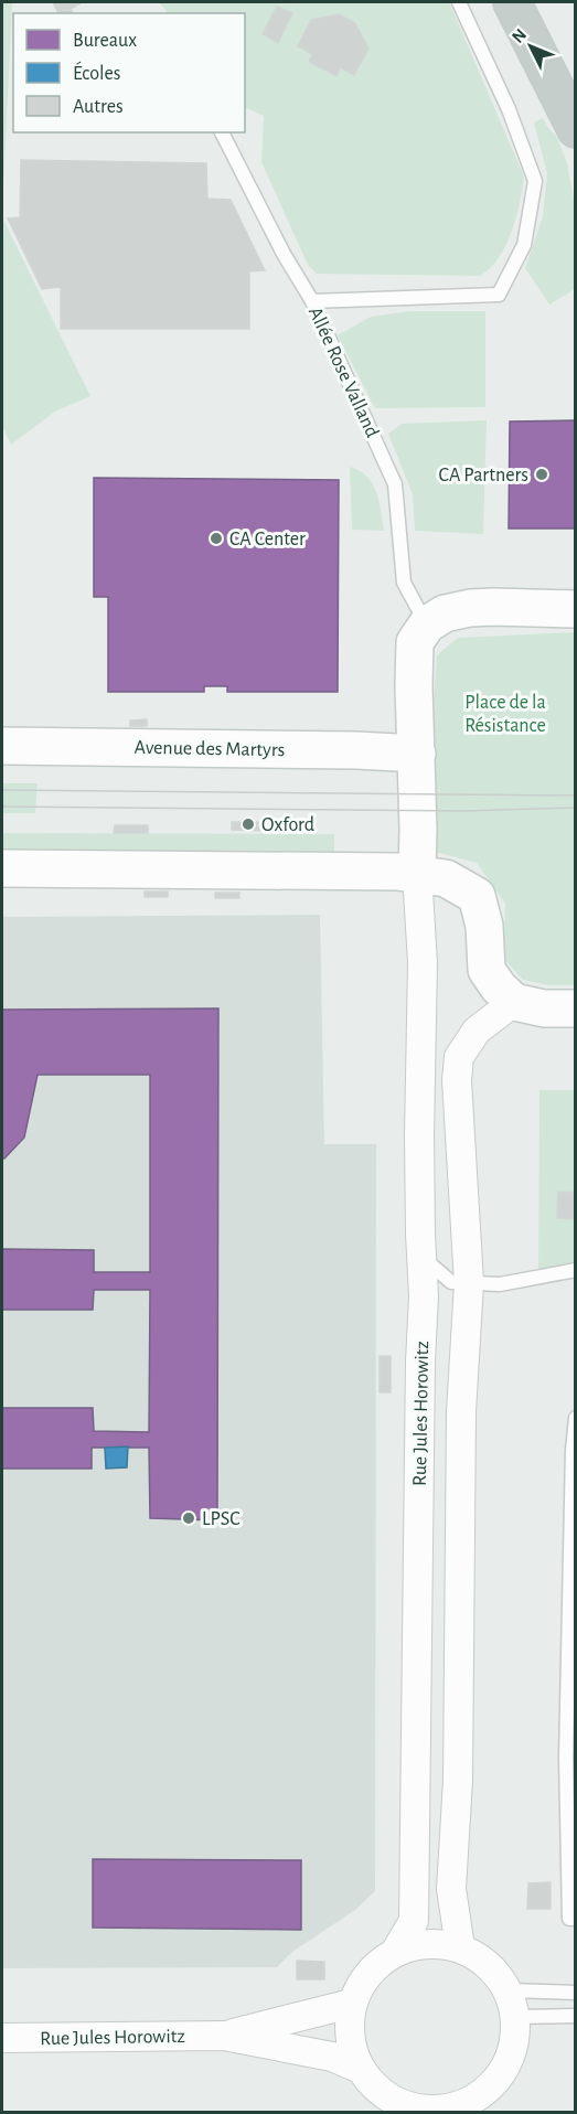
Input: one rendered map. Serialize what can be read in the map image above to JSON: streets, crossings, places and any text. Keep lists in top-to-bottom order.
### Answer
{
  "streets": {
    "main road": ["Avenue des Martyrs"],
    "street": ["Rue Jules Horowitz"],
    "lane": ["Allée Rose Valland"]
  },
  "parks": ["Place de la Résistance"],
  "places": [
    "CA Partners",
    "CA Center",
    "Oxford",
    "LPSC"
  ],
  "legend": ["Bureaux", "Écoles", "Autres"],
  "north": "top left"
}
